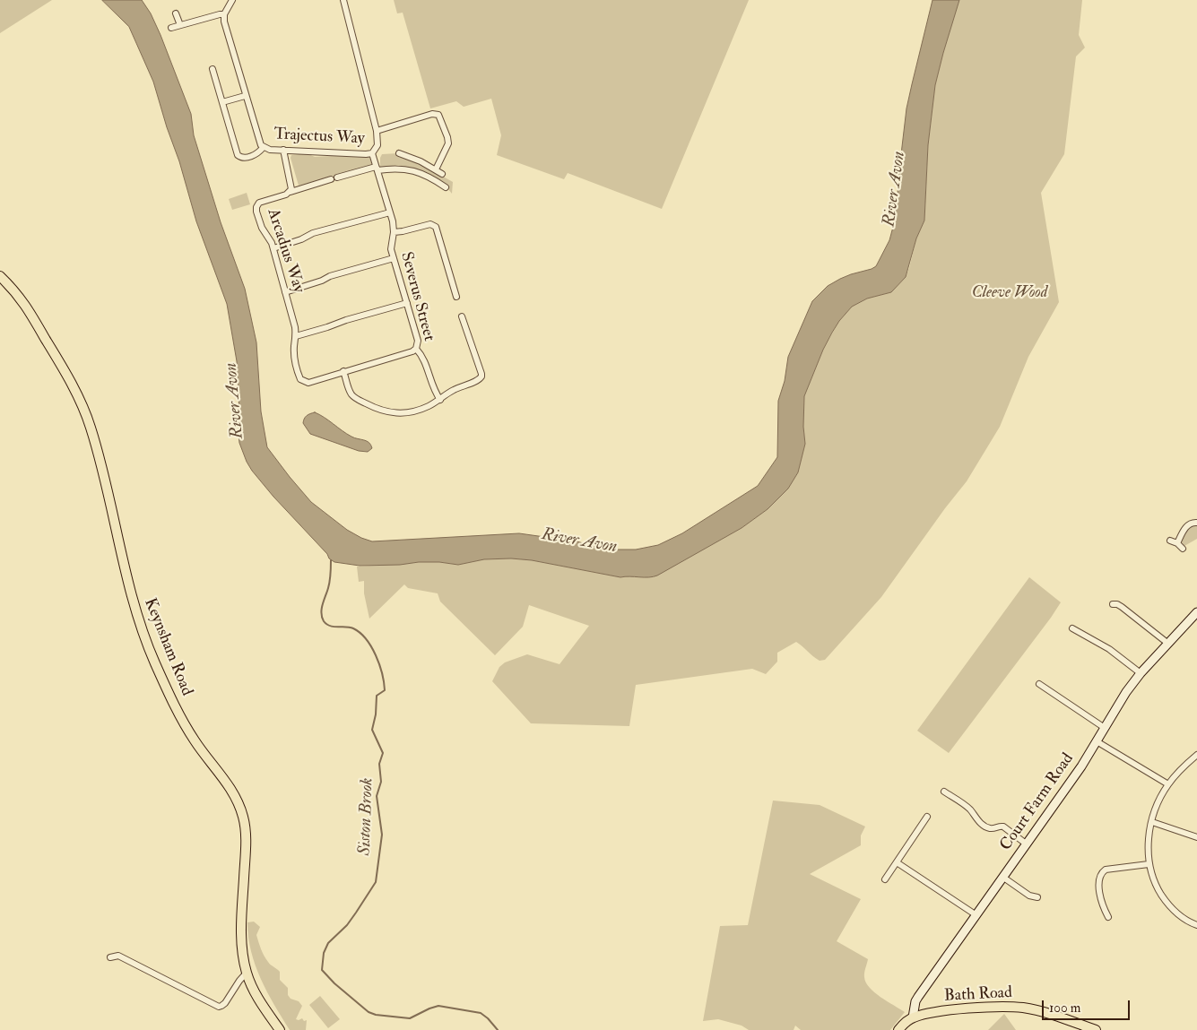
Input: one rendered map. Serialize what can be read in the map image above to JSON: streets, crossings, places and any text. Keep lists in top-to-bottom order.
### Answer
{
  "streets": {
    "main road": ["Keynsham Road", "Bath Road"],
    "street": [
      "Trajectus Way",
      "Arcadius Way",
      "Severus Street",
      "Court Farm Road"
    ]
  },
  "crossings": [
    ["Trajectus Way", "Arcadius Way"],
    ["Trajectus Way", "Severus Street"],
    ["Arcadius Way", "Severus Street"],
    ["Court Farm Road", "Bath Road"]
  ],
  "water": ["River Avon", "Siston Brook"],
  "parks": ["Cleeve Wood"],
  "scale_bar": "100 m"
}
